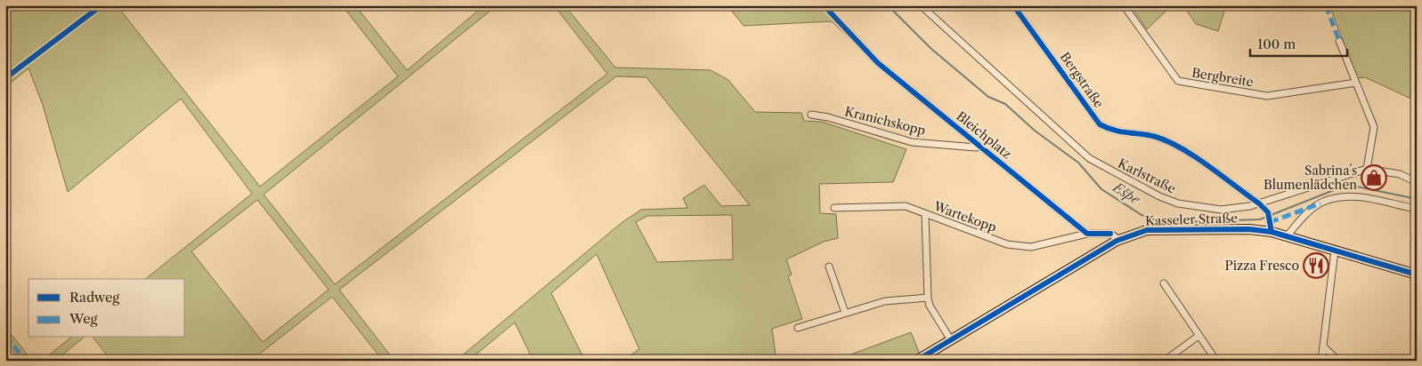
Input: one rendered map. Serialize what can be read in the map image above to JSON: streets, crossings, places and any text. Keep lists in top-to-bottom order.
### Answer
{
  "streets": {
    "street": [
      "Bergbreite",
      "Bergstraße",
      "Kranichskopp",
      "Bleichplatz",
      "Karlstraße",
      "Wartekopp",
      "Kasseler Straße"
    ]
  },
  "crossings": [
    ["Bergstraße", "Karlstraße"],
    ["Bergstraße", "Kasseler Straße"],
    ["Kranichskopp", "Bleichplatz"],
    ["Bleichplatz", "Wartekopp"]
  ],
  "water": ["Espe"],
  "places": {
    "shop": ["Sabrina´s Blumenlädchen"],
    "restaurant": ["Pizza Fresco"]
  },
  "legend": ["Radweg", "Weg"],
  "scale_bar": "100 m"
}
